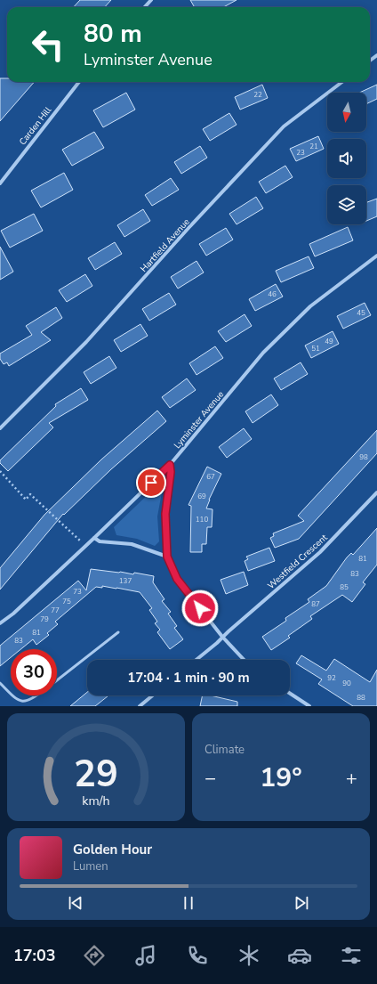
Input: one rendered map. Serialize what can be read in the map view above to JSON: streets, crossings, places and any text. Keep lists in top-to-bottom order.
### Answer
{
  "streets": {
    "street": [
      "Carden Hill",
      "Hartfield Avenue",
      "Lyminster Avenue",
      "Westfield Crescent"
    ]
  },
  "house_numbers": [
    "22",
    "21",
    "23",
    "46",
    "45",
    "49",
    "51",
    "98",
    "67",
    "69",
    "110",
    "81",
    "83",
    "137",
    "85",
    "73",
    "75",
    "87",
    "77",
    "79",
    "81",
    "83",
    "92",
    "90",
    "88"
  ],
  "north": "bottom",
  "page": {
    "turn": ["80 m", "Lyminster Avenue"],
    "limit": "30",
    "trip": "17:04 · 1 min · 90 m",
    "tile": "Climate",
    "heat": ["−", "19°", "+"],
    "song": ["Golden Hour", "Lumen"],
    "tabs": "17:03",
    "gauge": ["29", "km/h"]
  }
}
